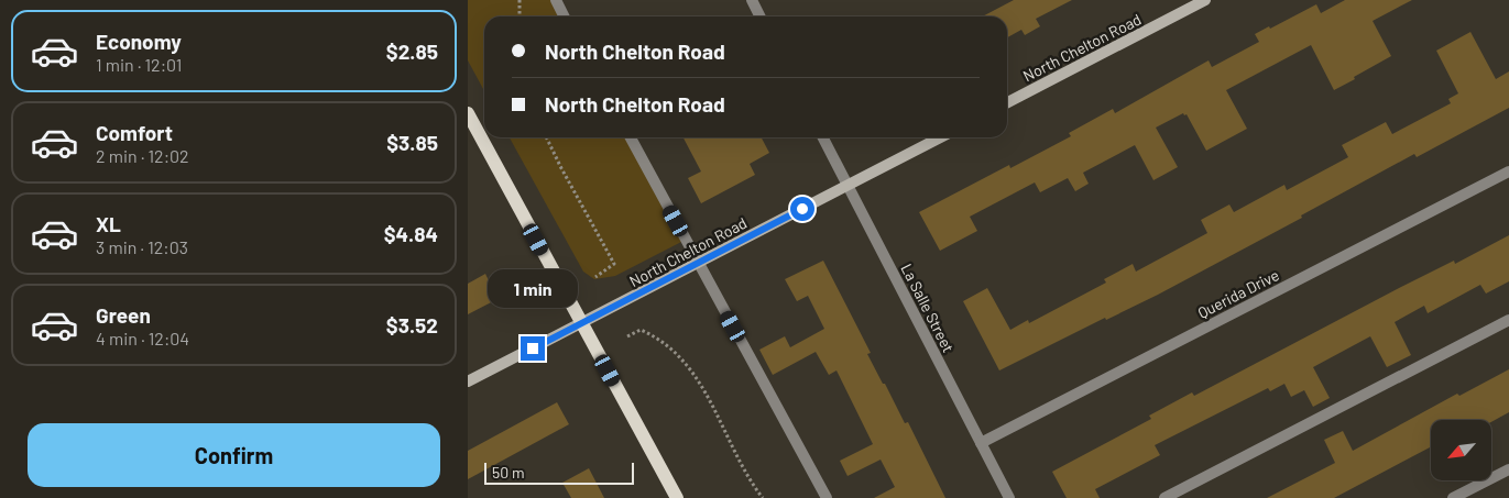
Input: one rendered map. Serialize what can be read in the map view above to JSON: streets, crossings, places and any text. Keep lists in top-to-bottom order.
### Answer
{
  "streets": {
    "main road": ["North Chelton Road"],
    "street": ["Querida Drive", "La Salle Street"]
  },
  "crossings": [
    ["North Chelton Road", "La Salle Street"],
    ["Querida Drive", "La Salle Street"]
  ],
  "scale_bar": "50 m",
  "north": "bottom left",
  "page": {
    "list": [
      {
        "name": "Economy",
        "note": "1 min · 12:01",
        "value": "$2.85"
      },
      {
        "name": "Comfort",
        "note": "2 min · 12:02",
        "value": "$3.85"
      },
      {
        "name": "XL",
        "note": "3 min · 12:03",
        "value": "$4.84"
      },
      {
        "name": "Green",
        "note": "4 min · 12:04",
        "value": "$3.52"
      }
    ],
    "banner": ["North Chelton Road", "North Chelton Road"],
    "bubble": "1 min",
    "buttons": "Confirm",
    "scale": "50 m"
  }
}
